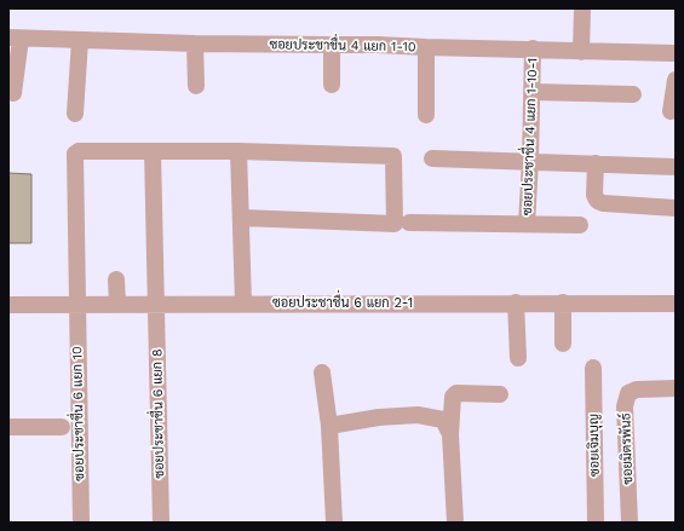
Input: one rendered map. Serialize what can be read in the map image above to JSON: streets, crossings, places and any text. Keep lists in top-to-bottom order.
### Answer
{
  "streets": {
    "street": [
      "ซอยประชาชื่น 4 แยก 1-10",
      "ซอยประชาชื่น 4 แยก 1-10-1",
      "ซอยประชาชื่น 6 แยก 2-1",
      "ซอยประชาชื่น 6 แยก 10",
      "ซอยประชาชื่น 6 แยก 8",
      "ซอยเจิมบุญ",
      "ซอยมิตรพันธ์"
    ]
  },
  "crossings": [
    ["ซอยประชาชื่น 4 แยก 1-10", "ซอยประชาชื่น 4 แยก 1-10-1"],
    ["ซอยประชาชื่น 6 แยก 2-1", "ซอยประชาชื่น 6 แยก 10"],
    ["ซอยประชาชื่น 6 แยก 2-1", "ซอยประชาชื่น 6 แยก 8"],
    ["ซอยประชาชื่น 6 แยก 10", "ซอยประชาชื่น 6 แยก 8"]
  ]
}
